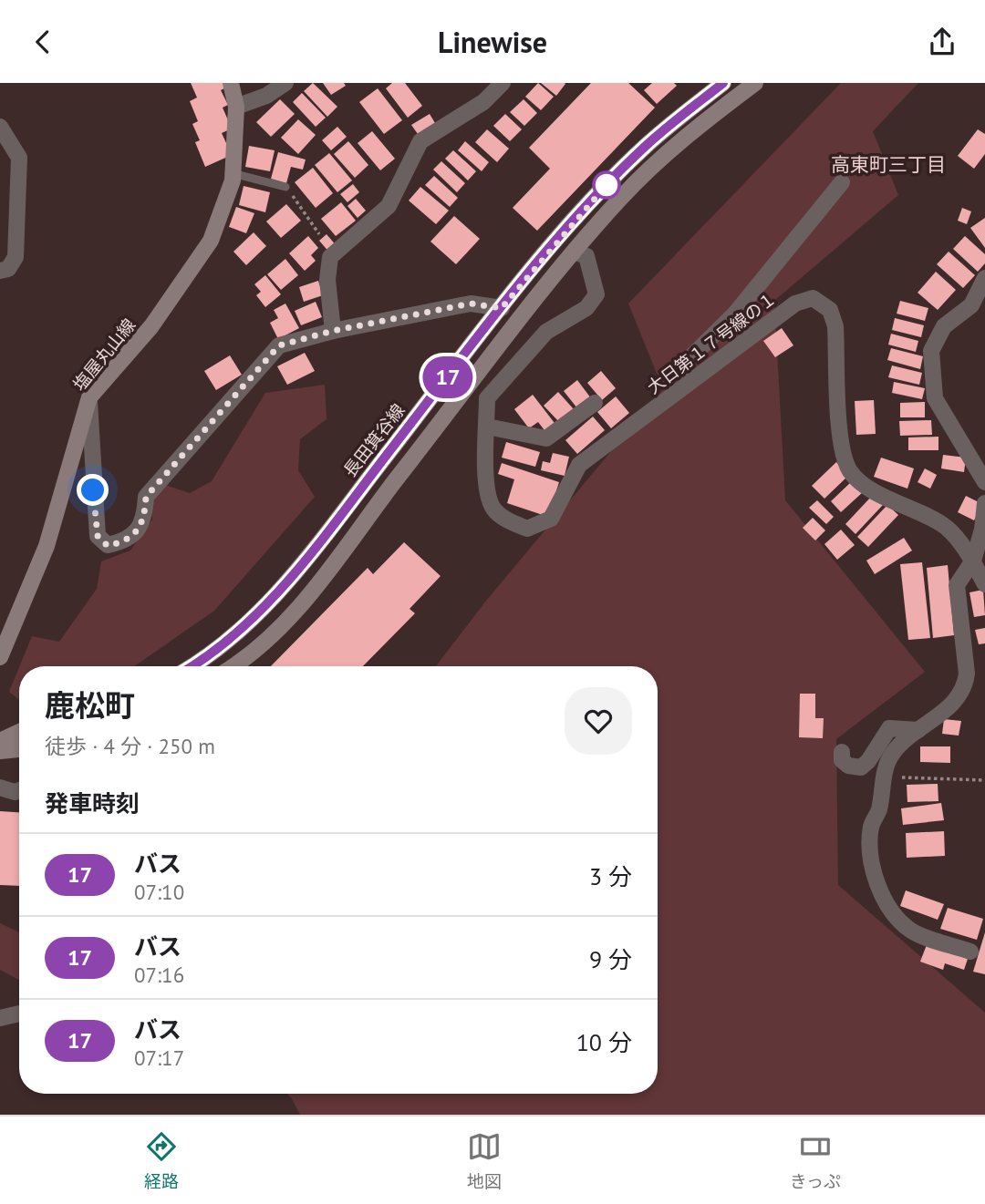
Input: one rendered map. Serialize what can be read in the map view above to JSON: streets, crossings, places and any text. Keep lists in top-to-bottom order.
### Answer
{
  "streets": {
    "street": ["大日第１７号線の１", "塩屋丸山線", "長田箕谷線"]
  },
  "districts": ["高東町三丁目"],
  "lines": ["bus line 17"],
  "page": {
    "header": "Linewise",
    "on_map": "17",
    "heading": [
      ["鹿松町", "徒歩 · 4 分 · 250 m"],
      "発車時刻"
    ],
    "list": [
      {
        "mark": "17",
        "name": "バス",
        "note": "07:10",
        "value": "3 分"
      },
      {
        "mark": "17",
        "name": "バス",
        "note": "07:16",
        "value": "9 分"
      },
      {
        "mark": "17",
        "name": "バス",
        "note": "07:17",
        "value": "10 分"
      }
    ],
    "tabs": ["経路", "地図", "きっぷ"]
  }
}
